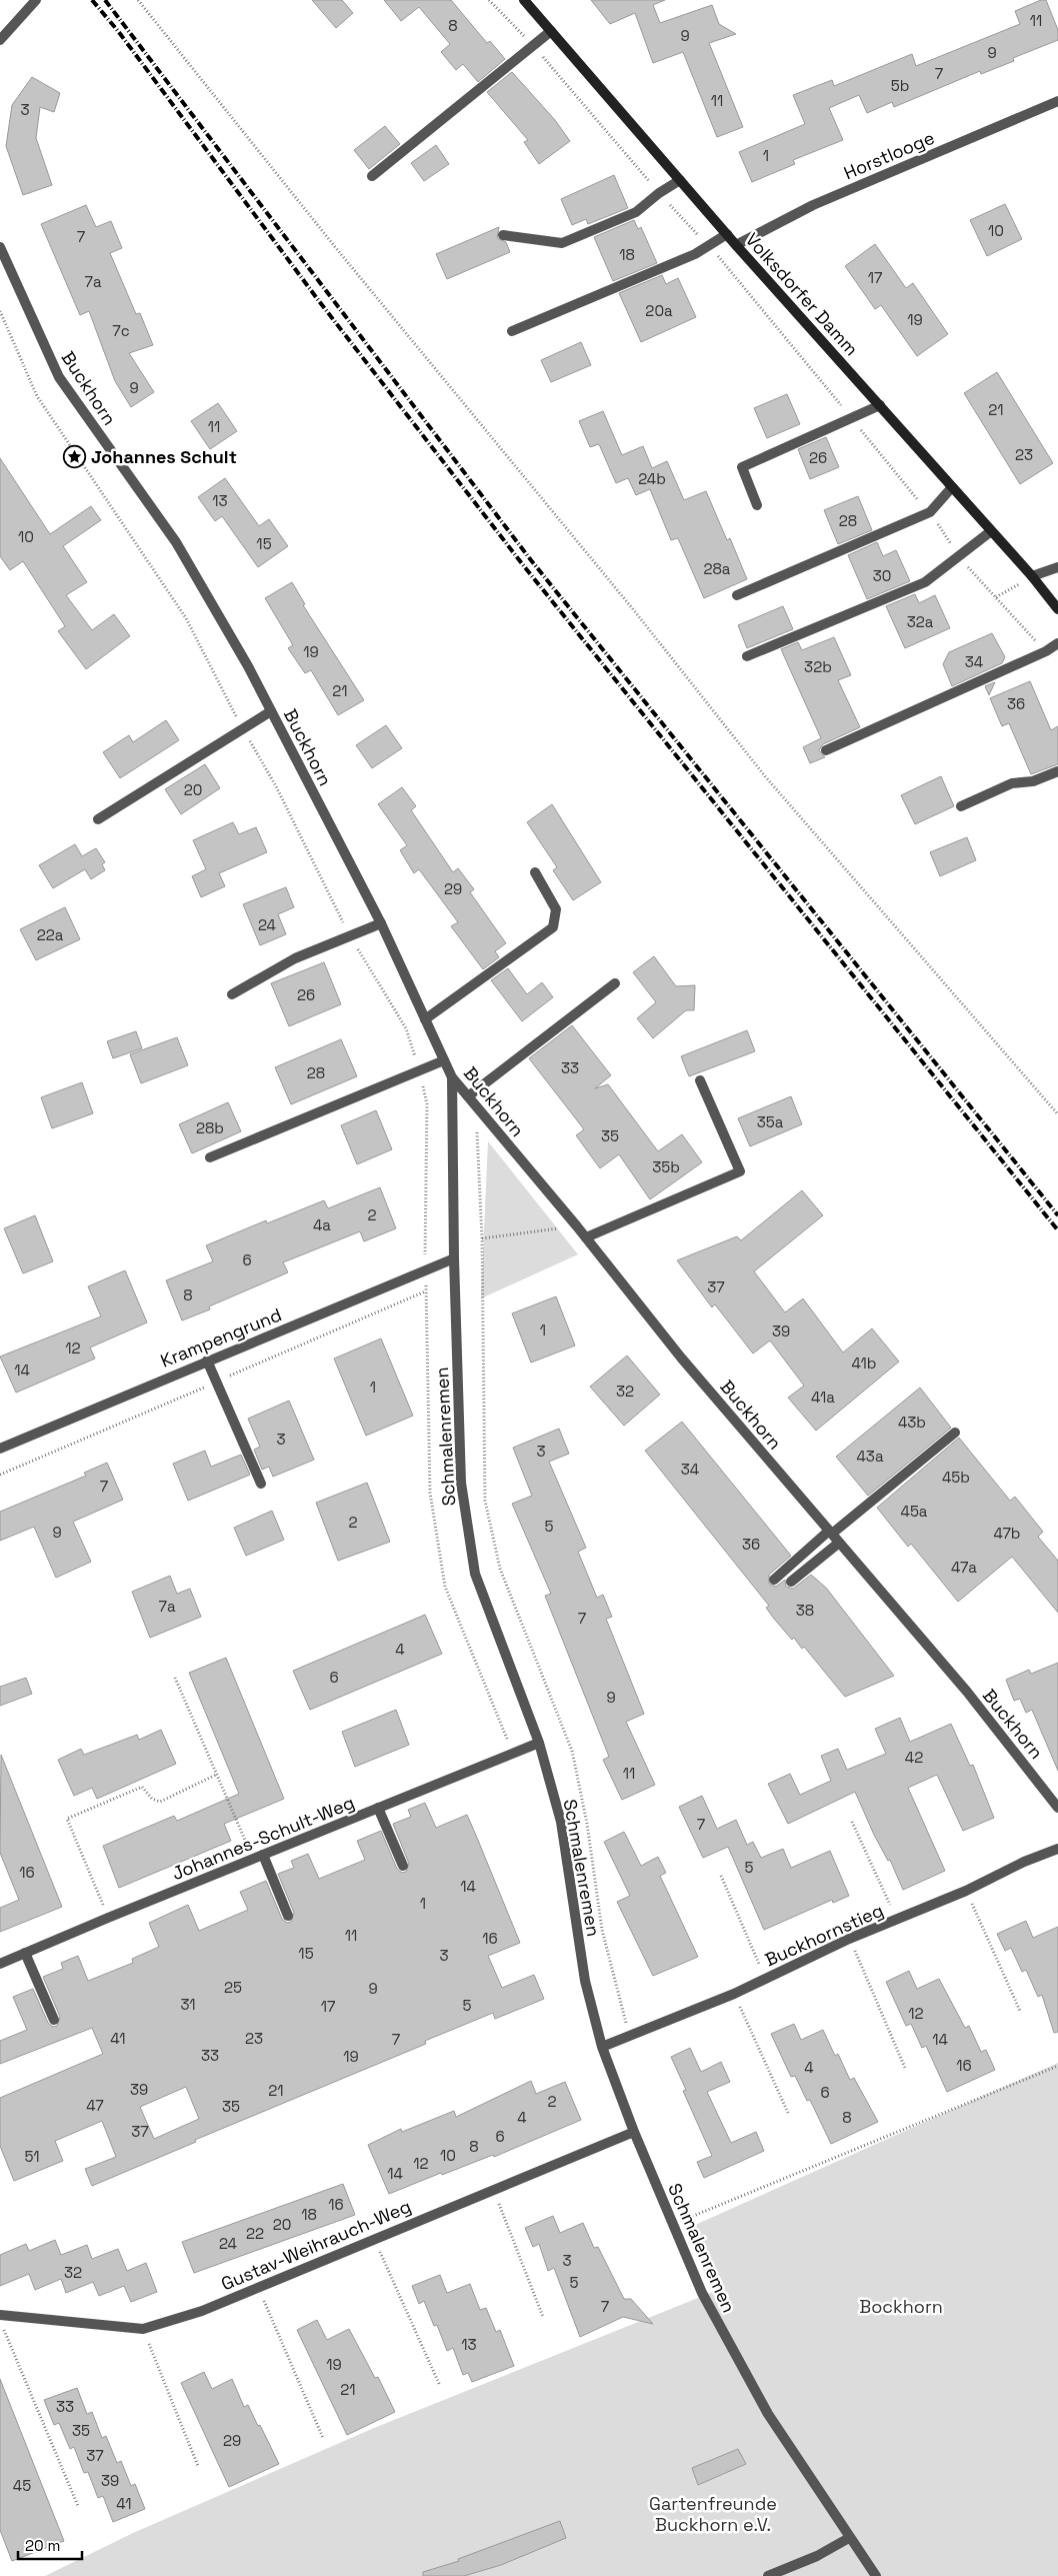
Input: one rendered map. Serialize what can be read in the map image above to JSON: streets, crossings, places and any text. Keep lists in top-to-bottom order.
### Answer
{
  "streets": {
    "main road": ["Volksdorfer Damm"],
    "street": [
      "Horstlooge",
      "Buckhorn",
      "Krampengrund",
      "Schmalenremen",
      "Johannes-Schult-Weg",
      "Buckhornstieg",
      "Gustav-Weihrauch-Weg"
    ]
  },
  "crossings": [
    ["Horstlooge", "Volksdorfer Damm"],
    ["Buckhorn", "Schmalenremen"],
    ["Krampengrund", "Schmalenremen"],
    ["Schmalenremen", "Johannes-Schult-Weg"],
    ["Schmalenremen", "Buckhornstieg"],
    ["Schmalenremen", "Gustav-Weihrauch-Weg"]
  ],
  "parks": ["Bockhorn", "Gartenfreunde Buckhorn e.V."],
  "places": {
    "place": ["Johannes Schult"]
  },
  "house_numbers": [
    "11",
    "8",
    "9",
    "9",
    "7",
    "5b",
    "11",
    "3",
    "1",
    "10",
    "7",
    "18",
    "17",
    "7a",
    "20a",
    "19",
    "7c",
    "9",
    "21",
    "11",
    "23",
    "26",
    "24b",
    "13",
    "28",
    "10",
    "15",
    "28a",
    "30",
    "32a",
    "19",
    "34",
    "32b",
    "21",
    "36",
    "20",
    "29",
    "24",
    "22a",
    "26",
    "33",
    "28",
    "35a",
    "28b",
    "35",
    "35b",
    "2",
    "4a",
    "6",
    "37",
    "8",
    "1",
    "39",
    "12",
    "41b",
    "14",
    "1",
    "32",
    "41a",
    "43b",
    "3",
    "3",
    "43a",
    "34",
    "45b",
    "7",
    "45a",
    "2",
    "5",
    "9",
    "47b",
    "36",
    "47a",
    "7a",
    "38",
    "7",
    "4",
    "6",
    "9",
    "42",
    "11",
    "7",
    "5",
    "16",
    "14",
    "1",
    "11",
    "16",
    "15",
    "3",
    "25",
    "9",
    "31",
    "5",
    "17",
    "12",
    "41",
    "23",
    "7",
    "14",
    "33",
    "19",
    "16",
    "4",
    "39",
    "21",
    "6",
    "2",
    "47",
    "35",
    "4",
    "8",
    "37",
    "6",
    "8",
    "10",
    "51",
    "12",
    "14",
    "16",
    "18",
    "20",
    "22",
    "24",
    "3",
    "32",
    "5",
    "7",
    "13",
    "19",
    "21",
    "33",
    "35",
    "29",
    "37",
    "39",
    "45",
    "41"
  ],
  "scale_bar": "20 m"
}
